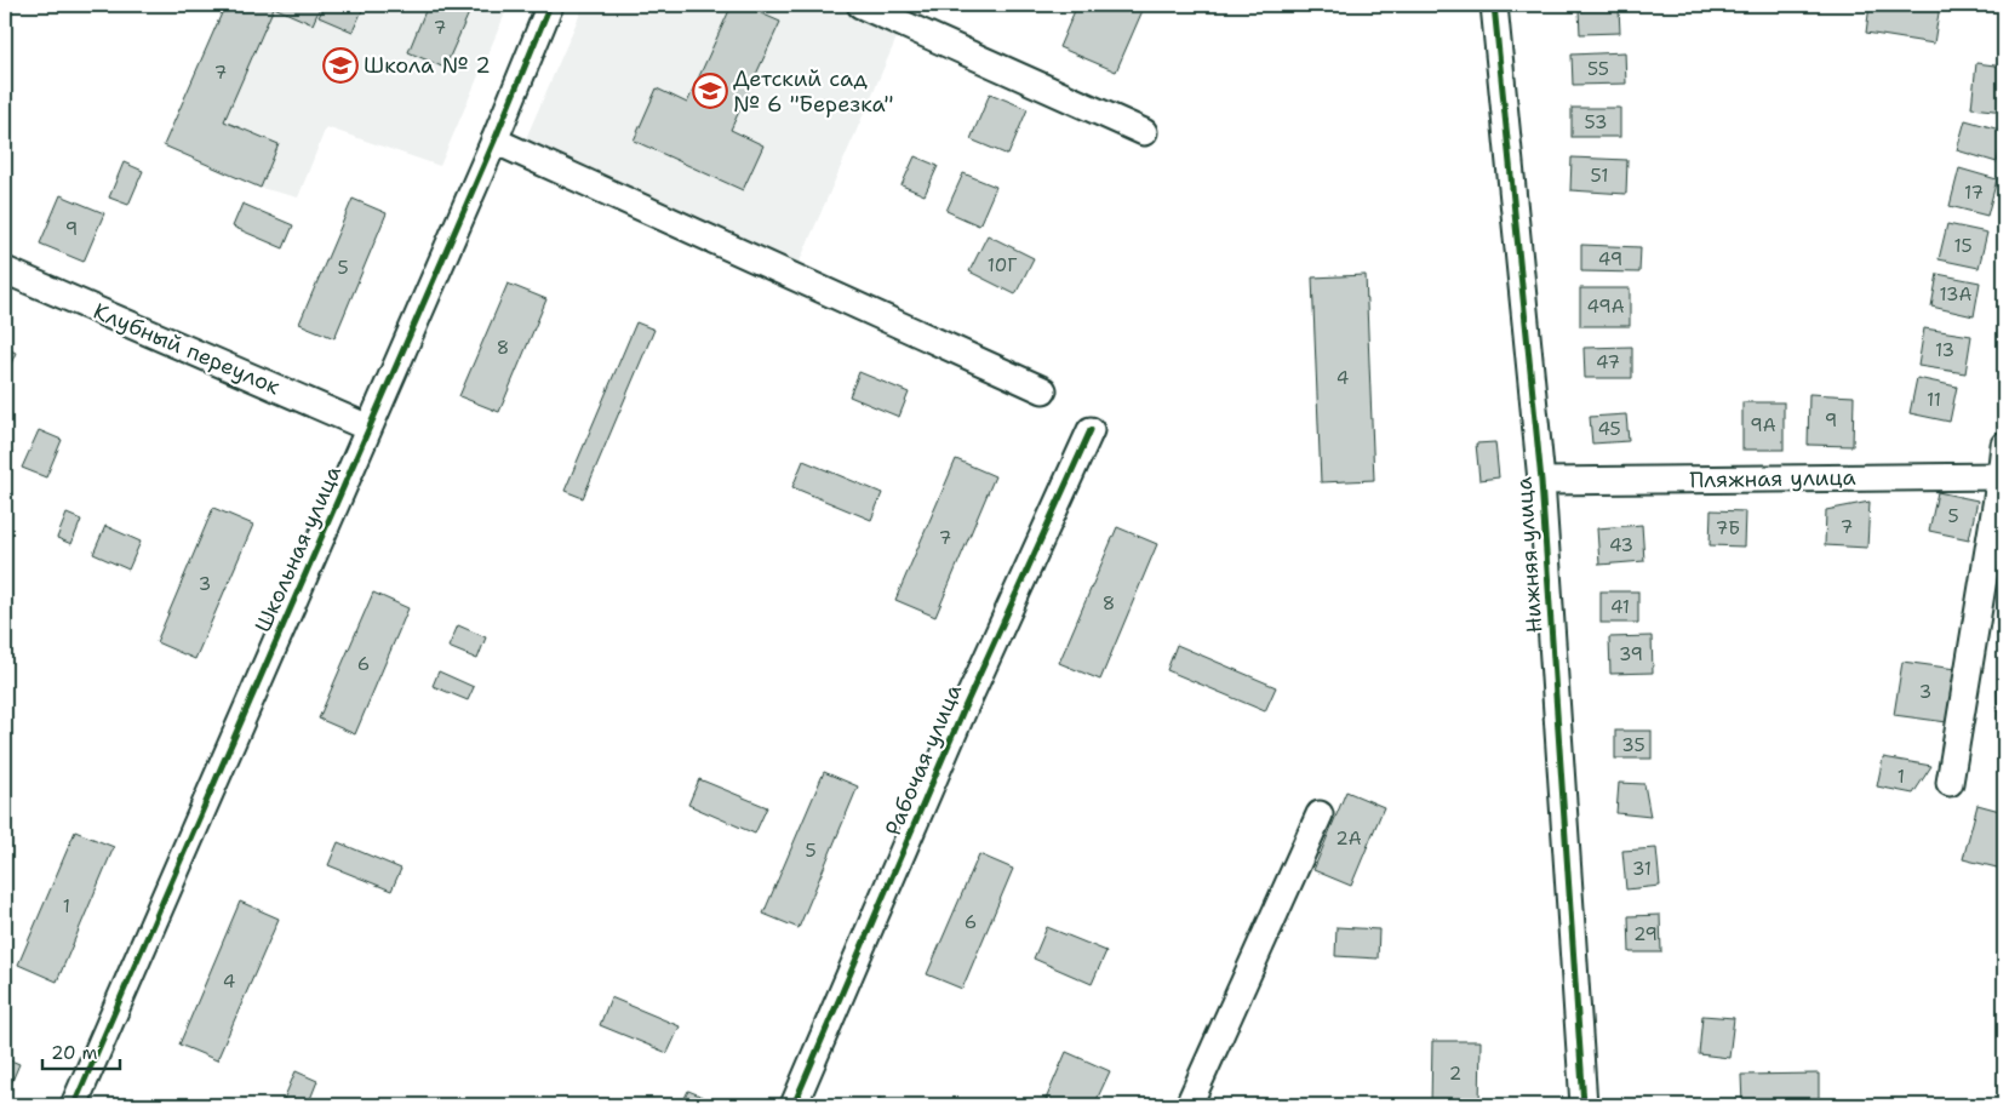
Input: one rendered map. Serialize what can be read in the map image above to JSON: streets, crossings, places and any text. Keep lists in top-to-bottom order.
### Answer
{
  "streets": {
    "street": [
      "Клубный переулок",
      "Пляжная улица",
      "Школьная улица",
      "Нижняя улица",
      "Рабочая улица"
    ]
  },
  "crossings": [
    ["Клубный переулок", "Школьная улица"],
    ["Пляжная улица", "Нижняя улица"]
  ],
  "places": {
    "school or university": ["Школа № 2", "Детский сад № 6 \"Березка\""]
  },
  "house_numbers": [
    "7",
    "55",
    "7",
    "53",
    "51",
    "17",
    "9",
    "15",
    "49",
    "10Г",
    "5",
    "13А",
    "49А",
    "8",
    "13",
    "47",
    "4",
    "11",
    "9",
    "9А",
    "45",
    "5",
    "7",
    "7Б",
    "7",
    "43",
    "3",
    "8",
    "41",
    "39",
    "6",
    "3",
    "35",
    "1",
    "2А",
    "5",
    "31",
    "1",
    "6",
    "29",
    "4",
    "2"
  ],
  "scale_bar": "20 m"
}
